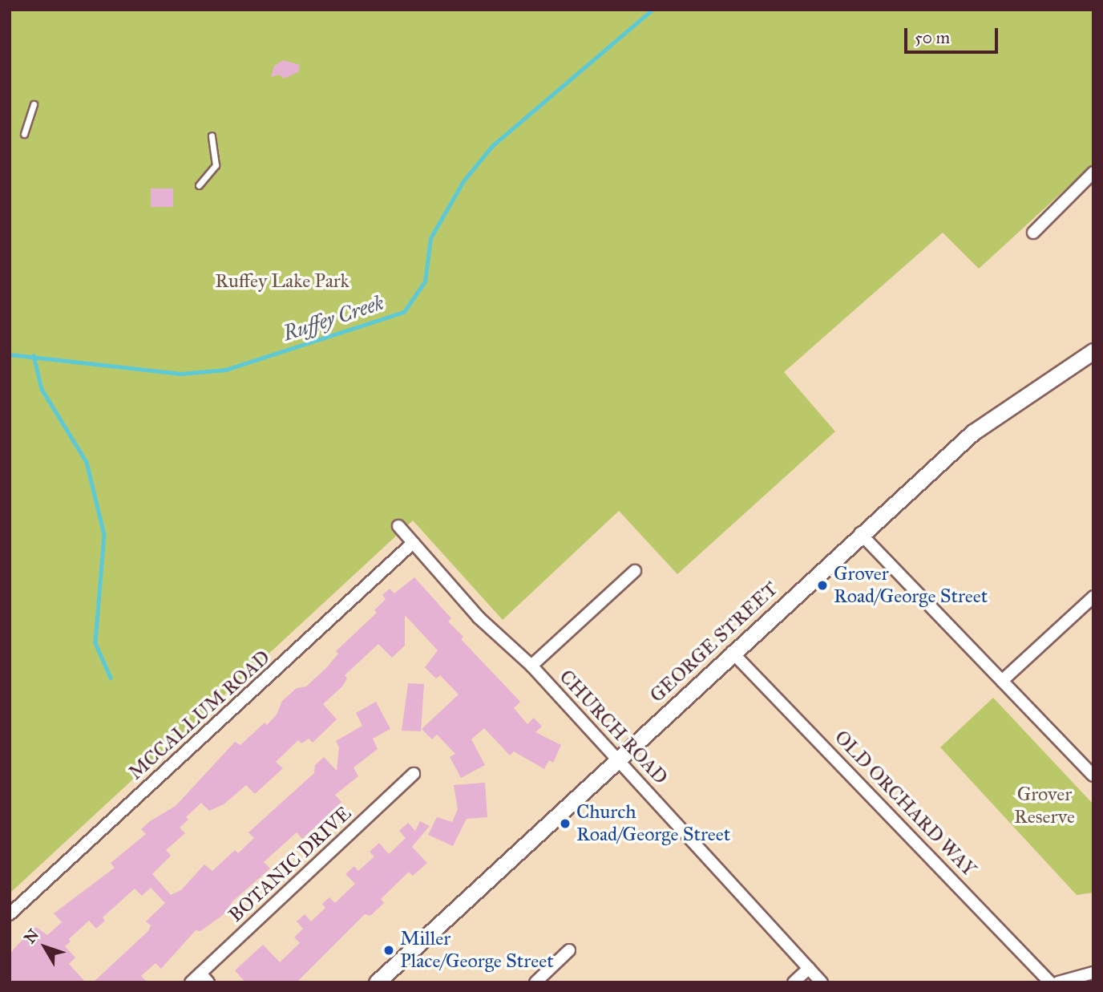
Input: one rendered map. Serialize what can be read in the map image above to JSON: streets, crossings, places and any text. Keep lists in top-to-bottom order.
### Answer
{
  "streets": {
    "main road": ["GEORGE STREET"],
    "street": [
      "MCCALLUM ROAD",
      "CHURCH ROAD",
      "OLD ORCHARD WAY",
      "BOTANIC DRIVE"
    ]
  },
  "crossings": [
    ["GEORGE STREET", "CHURCH ROAD"],
    ["GEORGE STREET", "OLD ORCHARD WAY"],
    ["MCCALLUM ROAD", "CHURCH ROAD"]
  ],
  "water": ["Ruffey Creek"],
  "parks": ["Ruffey Lake Park", "Grover Reserve"],
  "places": ["Grover Road/George Street", "Church Road/George Street", "Miller Place/George Street"],
  "scale_bar": "50 m",
  "north": "top left"
}
